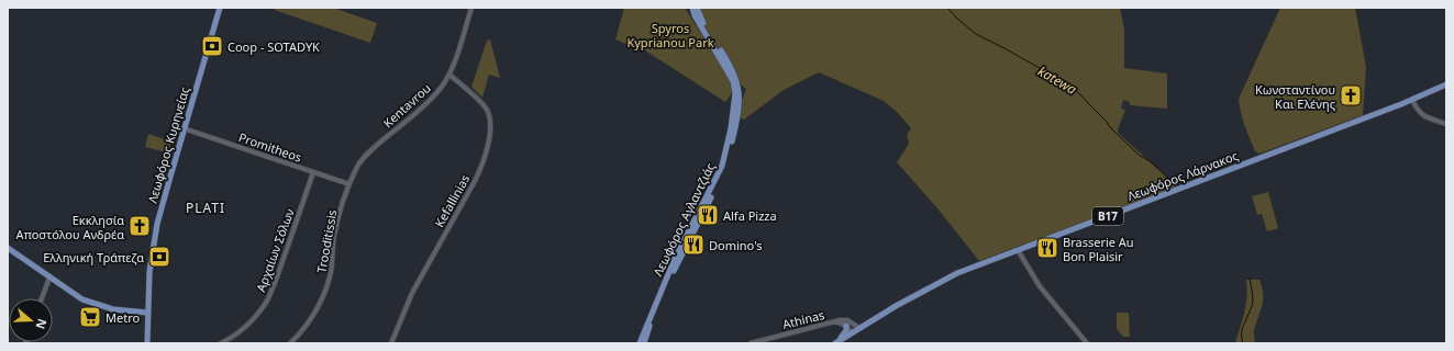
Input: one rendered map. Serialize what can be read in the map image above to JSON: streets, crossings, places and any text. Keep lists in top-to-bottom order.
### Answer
{
  "streets": {
    "main road": [
      "Λεωφόρος Κυρηνείας",
      "Λεωφόρος Λάρνακος",
      "B17",
      "Λεωφόρος Αγλαντζιάς"
    ],
    "street": [
      "Kentavrou",
      "Promitheos",
      "Kefallinias",
      "Trooditissis",
      "Αρχαίων Σόλων",
      "Athinas"
    ]
  },
  "crossings": [
    ["Kentavrou", "Promitheos"],
    ["Kentavrou", "Kefallinias"],
    ["Kentavrou", "Trooditissis"],
    ["Λεωφόρος Κυρηνείας", "Promitheos"],
    ["Promitheos", "Trooditissis"],
    ["Promitheos", "Αρχαίων Σόλων"],
    ["Λεωφόρος Λάρνακος", "Athinas"]
  ],
  "districts": ["PLATI"],
  "water": ["katewa"],
  "parks": ["Spyros Kyprianou Park"],
  "places": {
    "bank": ["Coop - SOTADYK", "Ελληνική Τράπεζα"],
    "church": ["Κωνσταντίνου Και Ελένης", "Εκκλησία Αποστόλου Ανδρέα"],
    "restaurant": ["Alfa Pizza", "Domino's", "Brasserie Au Bon Plaisir"],
    "supermarket": ["Metro"]
  },
  "north": "right"
}
